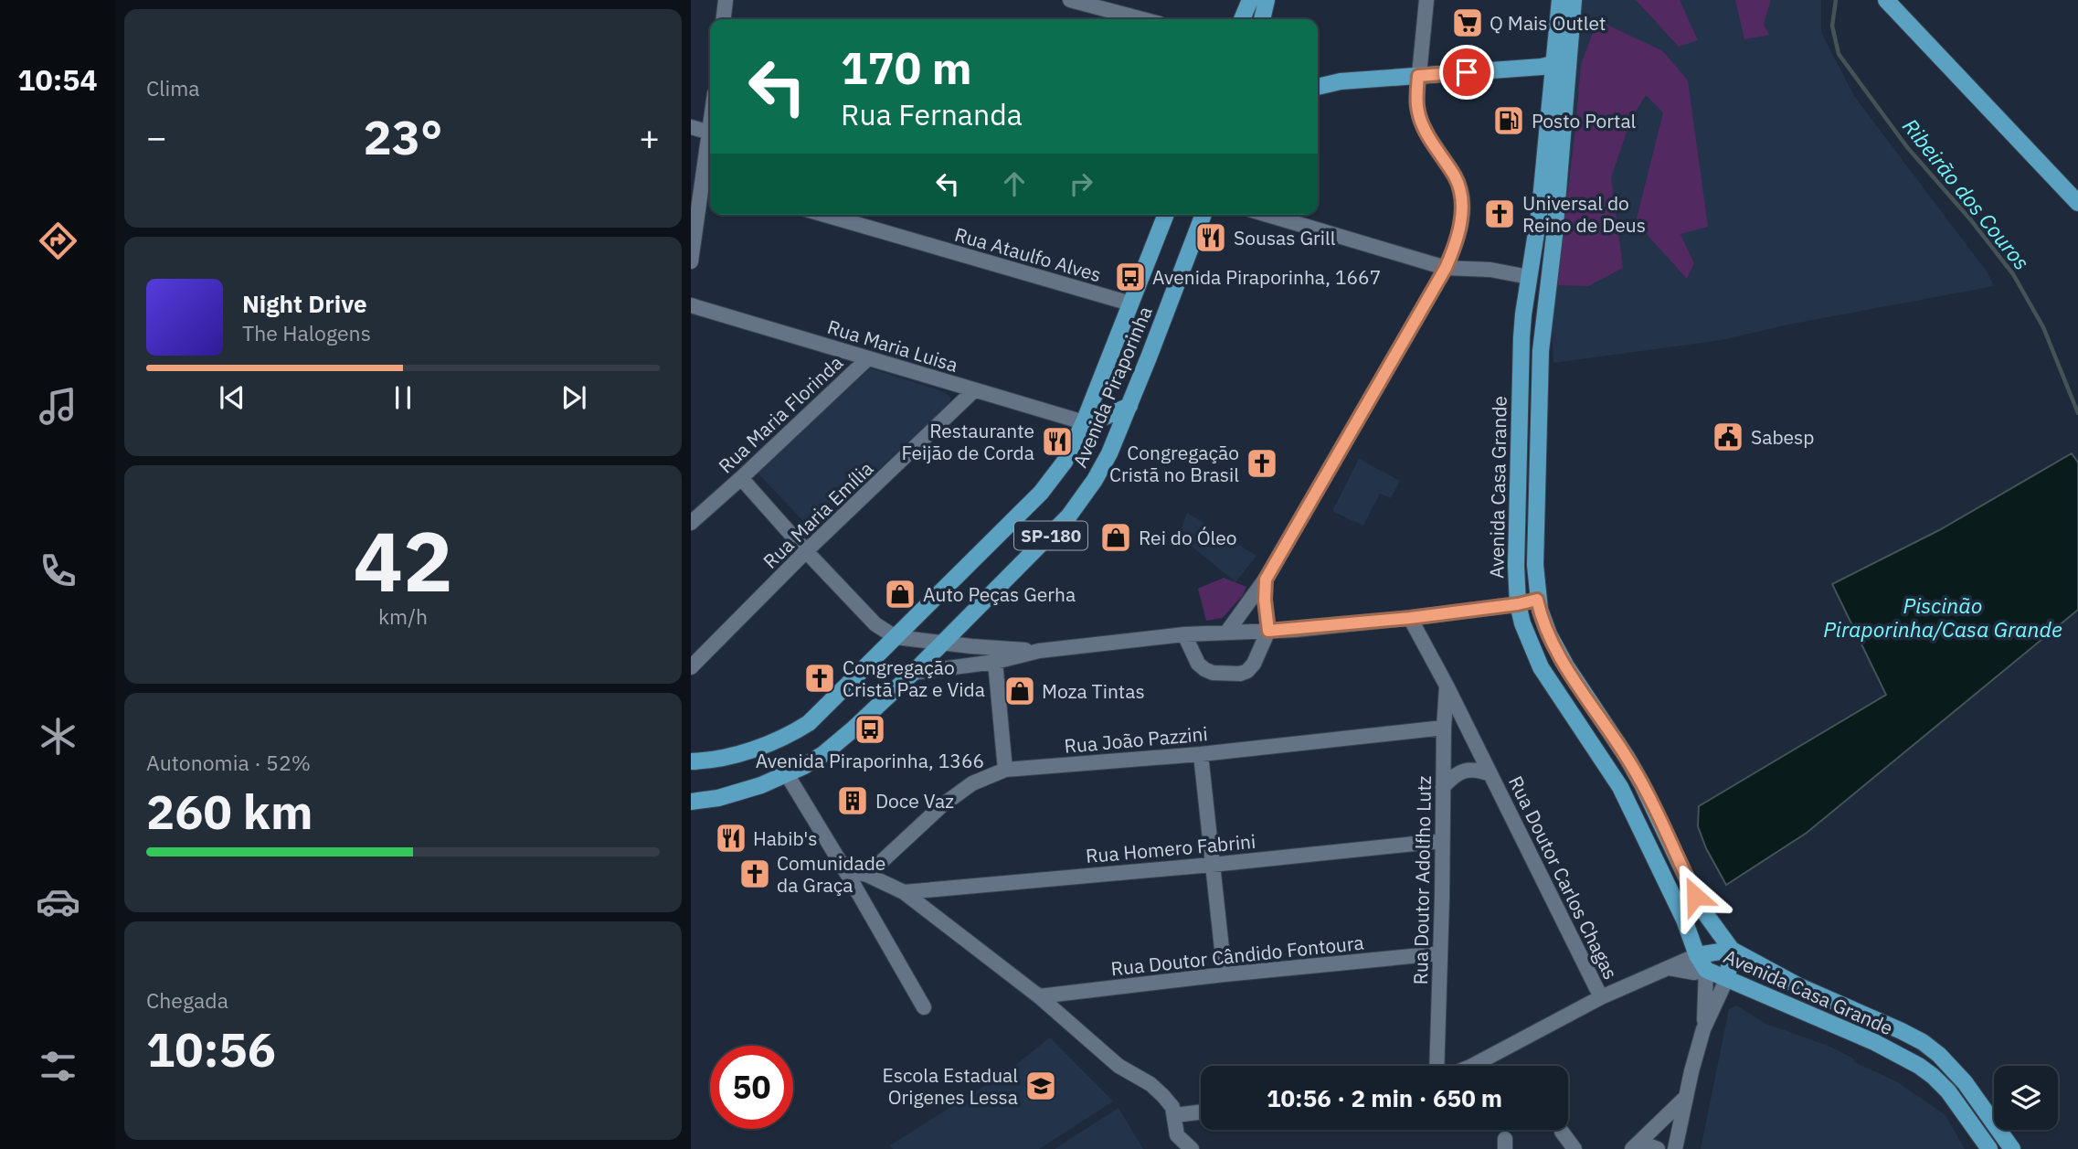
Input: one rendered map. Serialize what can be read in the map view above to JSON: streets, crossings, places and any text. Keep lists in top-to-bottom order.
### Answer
{
  "streets": {
    "main road": ["Avenida Piraporinha", "Avenida Casa Grande", "SP-180"],
    "street": [
      "Rua Ataulfo Alves",
      "Rua Maria Luisa",
      "Rua Maria Florinda",
      "Rua Maria Emília",
      "Rua João Pazzini",
      "Rua Homero Fabrini",
      "Rua Doutor Carlos Chagas",
      "Rua Doutor Adolfho Lutz",
      "Rua Doutor Cândido Fontoura"
    ]
  },
  "crossings": [
    ["Rua Ataulfo Alves", "Avenida Piraporinha"],
    ["Rua Maria Luisa", "Avenida Piraporinha"],
    ["Rua Maria Luisa", "Rua Maria Florinda"],
    ["Rua Maria Luisa", "Rua Maria Emília"],
    ["Rua João Pazzini", "Rua Doutor Adolfho Lutz"],
    ["Rua Homero Fabrini", "Rua Doutor Adolfho Lutz"],
    ["Rua Doutor Carlos Chagas", "Rua Doutor Adolfho Lutz"],
    ["Rua Doutor Adolfho Lutz", "Rua Doutor Cândido Fontoura"]
  ],
  "water": ["Ribeirão dos Couros", "Piscinão Piraporinha/Casa Grande"],
  "places": {
    "supermarket": ["Q Mais Outlet"],
    "fuel station": ["Posto Portal"],
    "church": [
      "Universal do Reino de Deus",
      "Congregação Cristã no Brasil",
      "Congregação Cristã Paz e Vida",
      "Comunidade da Graça"
    ],
    "restaurant": ["Sousas Grill", "Restaurante Feijão de Corda", "Habib's"],
    "bus stop": ["Avenida Piraporinha, 1667", "Avenida Piraporinha, 1366"],
    "public building": ["Sabesp"],
    "shop": ["Rei do Óleo", "Auto Peças Gerha", "Moza Tintas"],
    "building": ["Doce Vaz"],
    "school or university": ["Escola Estadual Origenes Lessa"]
  },
  "page": {
    "tabs": "10:54",
    "tile": [
      "Clima",
      ["42", "km/h"],
      ["Autonomia · 52%", "260 km"],
      ["Chegada", "10:56"]
    ],
    "turn": ["170 m", "Rua Fernanda"],
    "heat": ["−", "23°", "+"],
    "song": ["Night Drive", "The Halogens"],
    "limit": "50",
    "trip": "10:56 · 2 min · 650 m"
  }
}
